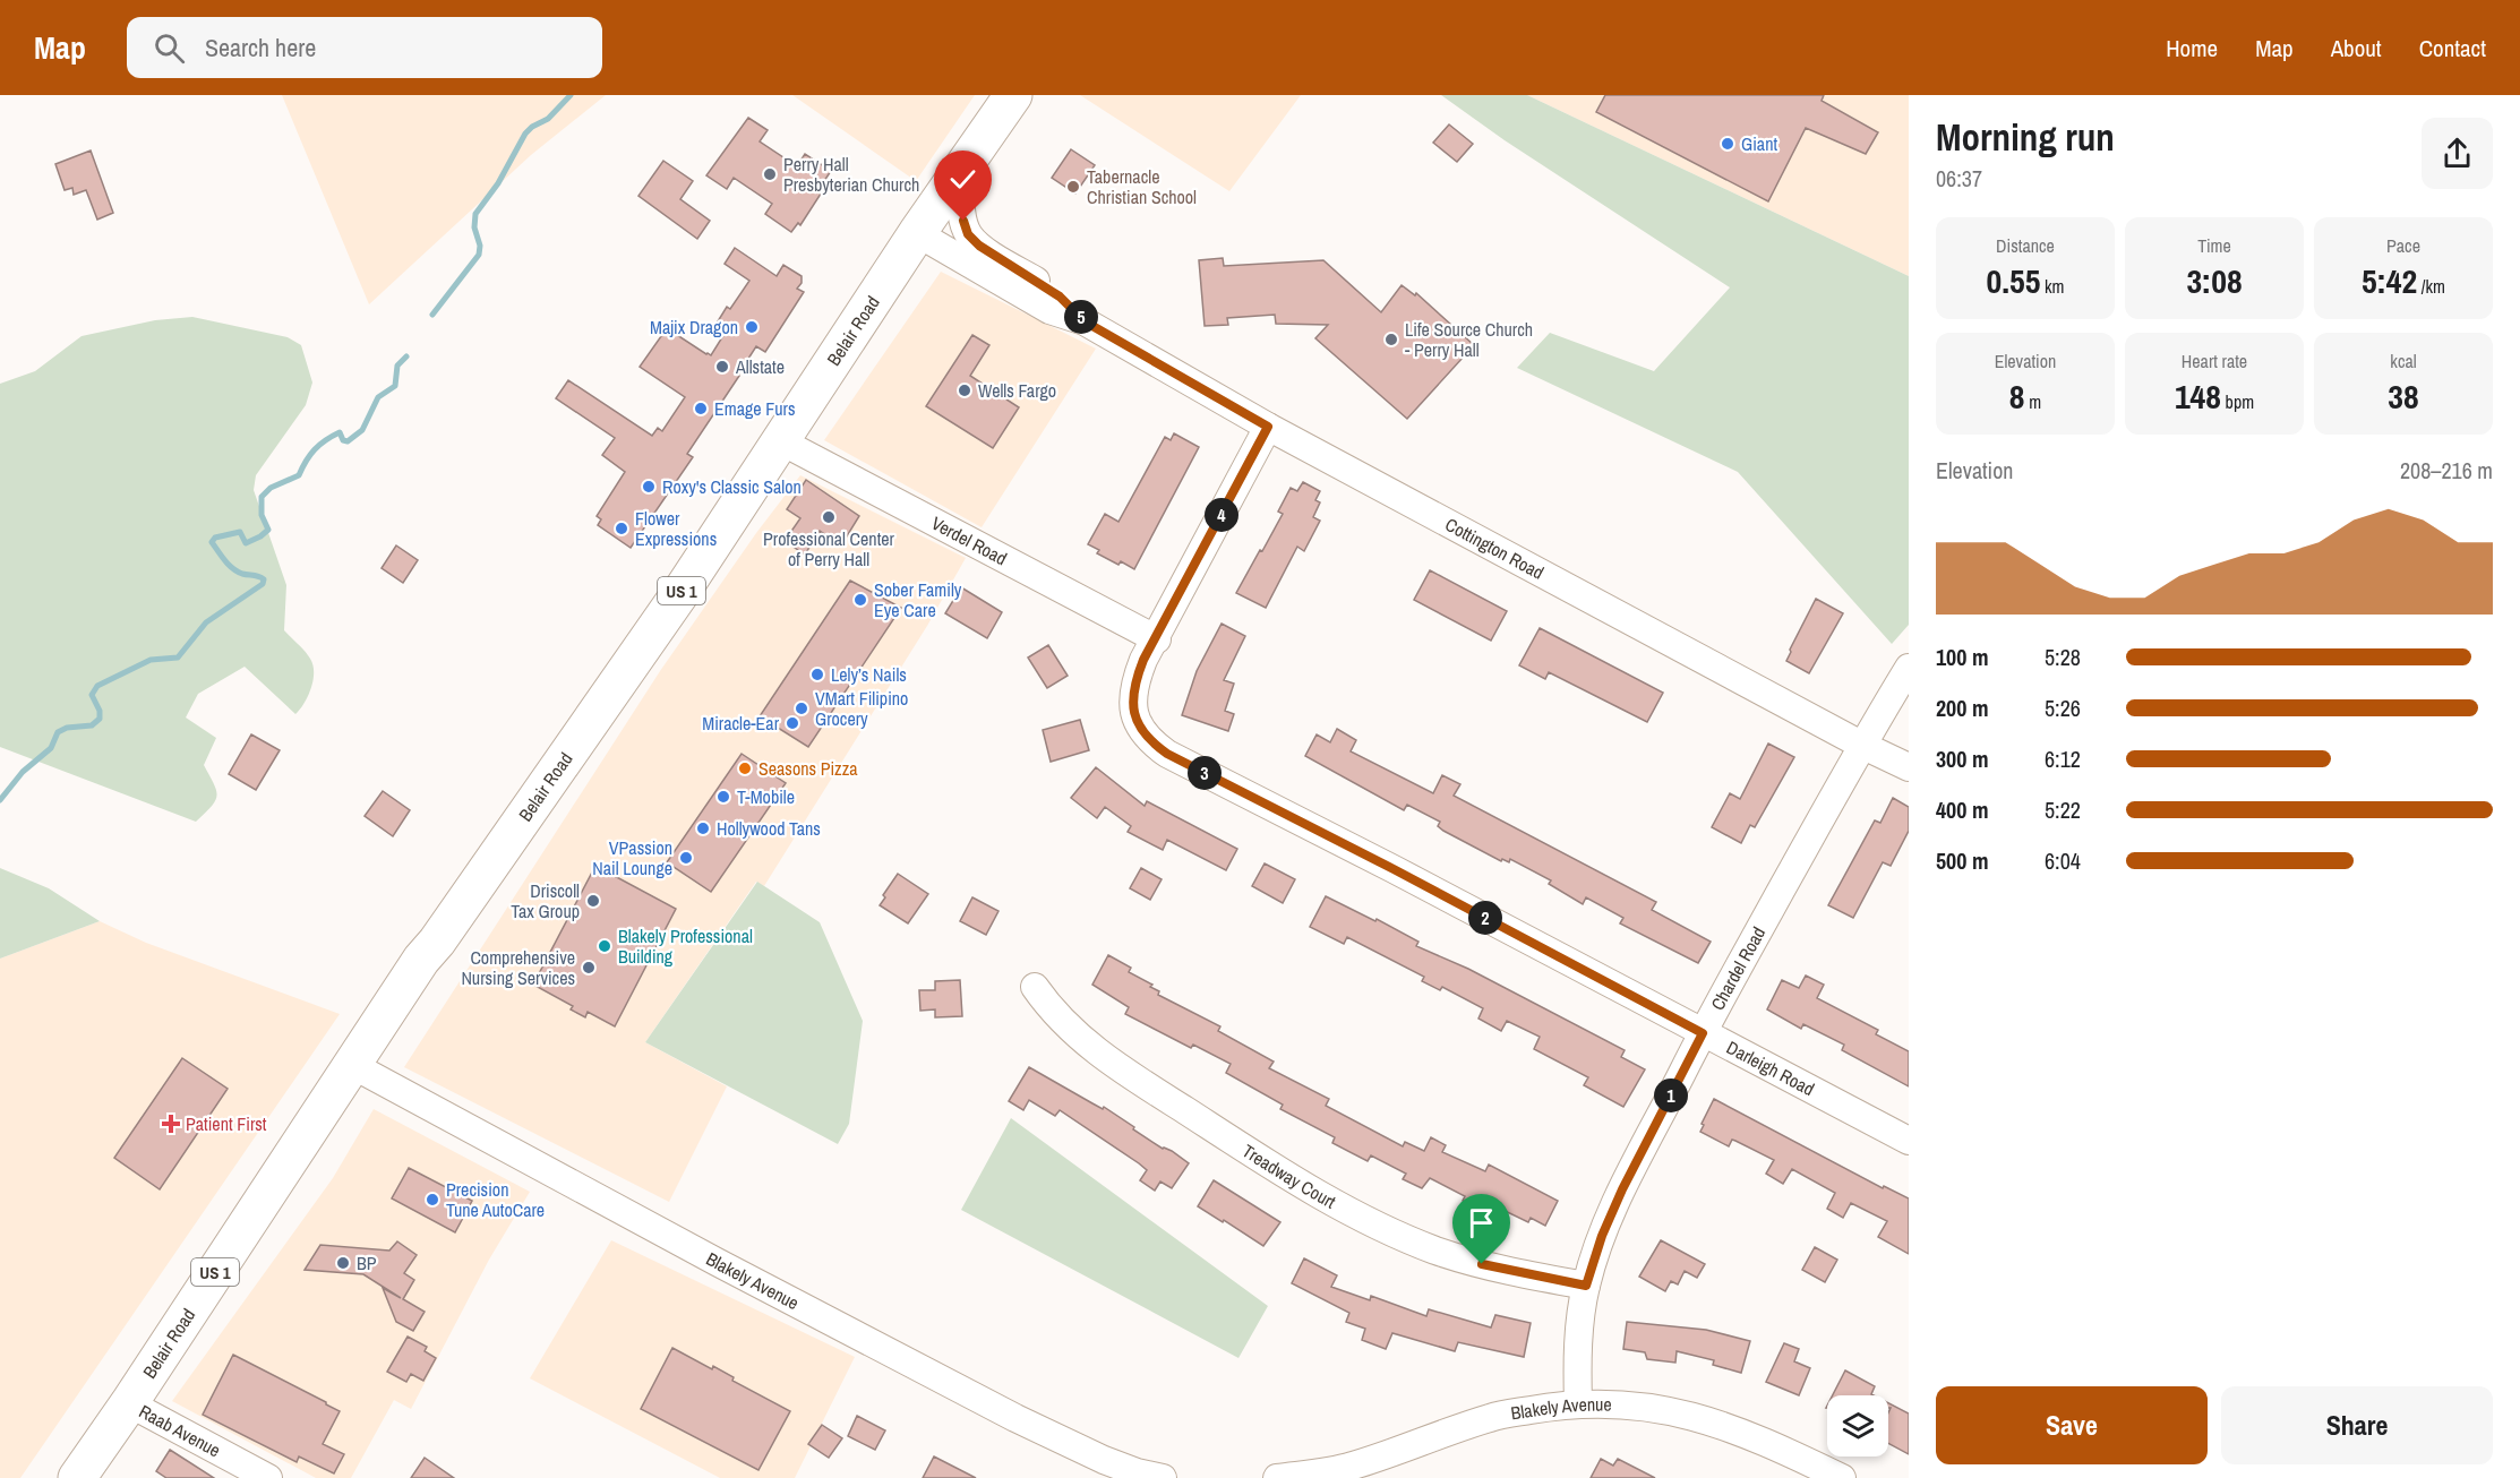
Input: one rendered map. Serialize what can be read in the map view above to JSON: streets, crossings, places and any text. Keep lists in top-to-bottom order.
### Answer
{
  "streets": {
    "highway": ["Belair Road", "US 1"],
    "street": [
      "Verdel Road",
      "Cottington Road",
      "Chardel Road",
      "Darleigh Road",
      "Treadway Court",
      "Blakely Avenue",
      "Raab Avenue"
    ]
  },
  "crossings": [
    ["Belair Road", "Verdel Road"],
    ["Belair Road", "Cottington Road"],
    ["Belair Road", "Blakely Avenue"],
    ["Belair Road", "Raab Avenue"],
    ["Verdel Road", "Darleigh Road"],
    ["Cottington Road", "Chardel Road"],
    ["Cottington Road", "Darleigh Road"],
    ["Chardel Road", "Darleigh Road"],
    ["Chardel Road", "Treadway Court"],
    ["Chardel Road", "Blakely Avenue"]
  ],
  "places": {
    "other": [
      "Giant",
      "Perry Hall Presbyterian Church",
      "Tabernacle Christian School",
      "Majix Dragon",
      "Life Source Church - Perry Hall",
      "Allstate",
      "Wells Fargo",
      "Emage Furs",
      "Roxy's Classic Salon",
      "Professional Center of Perry Hall",
      "Flower Expressions",
      "Sober Family Eye Care",
      "Lely’s Nails",
      "VMart Filipino Grocery",
      "Miracle-Ear",
      "Seasons Pizza",
      "T-Mobile",
      "Hollywood Tans",
      "VPassion Nail Lounge",
      "Driscoll Tax Group",
      "Blakely Professional Building",
      "Comprehensive Nursing Services",
      "Precision Tune AutoCare",
      "BP"
    ],
    "health": ["Patient First"]
  },
  "page": {
    "header": "Map",
    "search": "Search here",
    "nav": [
      "Home",
      "Map",
      "About",
      "Contact"
    ],
    "heading": ["Morning run", "06:37"],
    "stats": [
      ["Distance", "0.55 km"],
      ["Time", "3:08"],
      ["Pace", "5:42 /km"],
      ["Elevation", "8 m"],
      ["Heart rate", "148 bpm"],
      ["kcal", "38"]
    ],
    "pins": [
      "5",
      "4",
      "3",
      "2",
      "1"
    ],
    "chart": ["Elevation", "208–216 m"],
    "list": [
      {
        "name": "100 m",
        "note": "5:28"
      },
      {
        "name": "200 m",
        "note": "5:26"
      },
      {
        "name": "300 m",
        "note": "6:12"
      },
      {
        "name": "400 m",
        "note": "5:22"
      },
      {
        "name": "500 m",
        "note": "6:04"
      }
    ],
    "buttons": ["Save", "Share"]
  }
}
